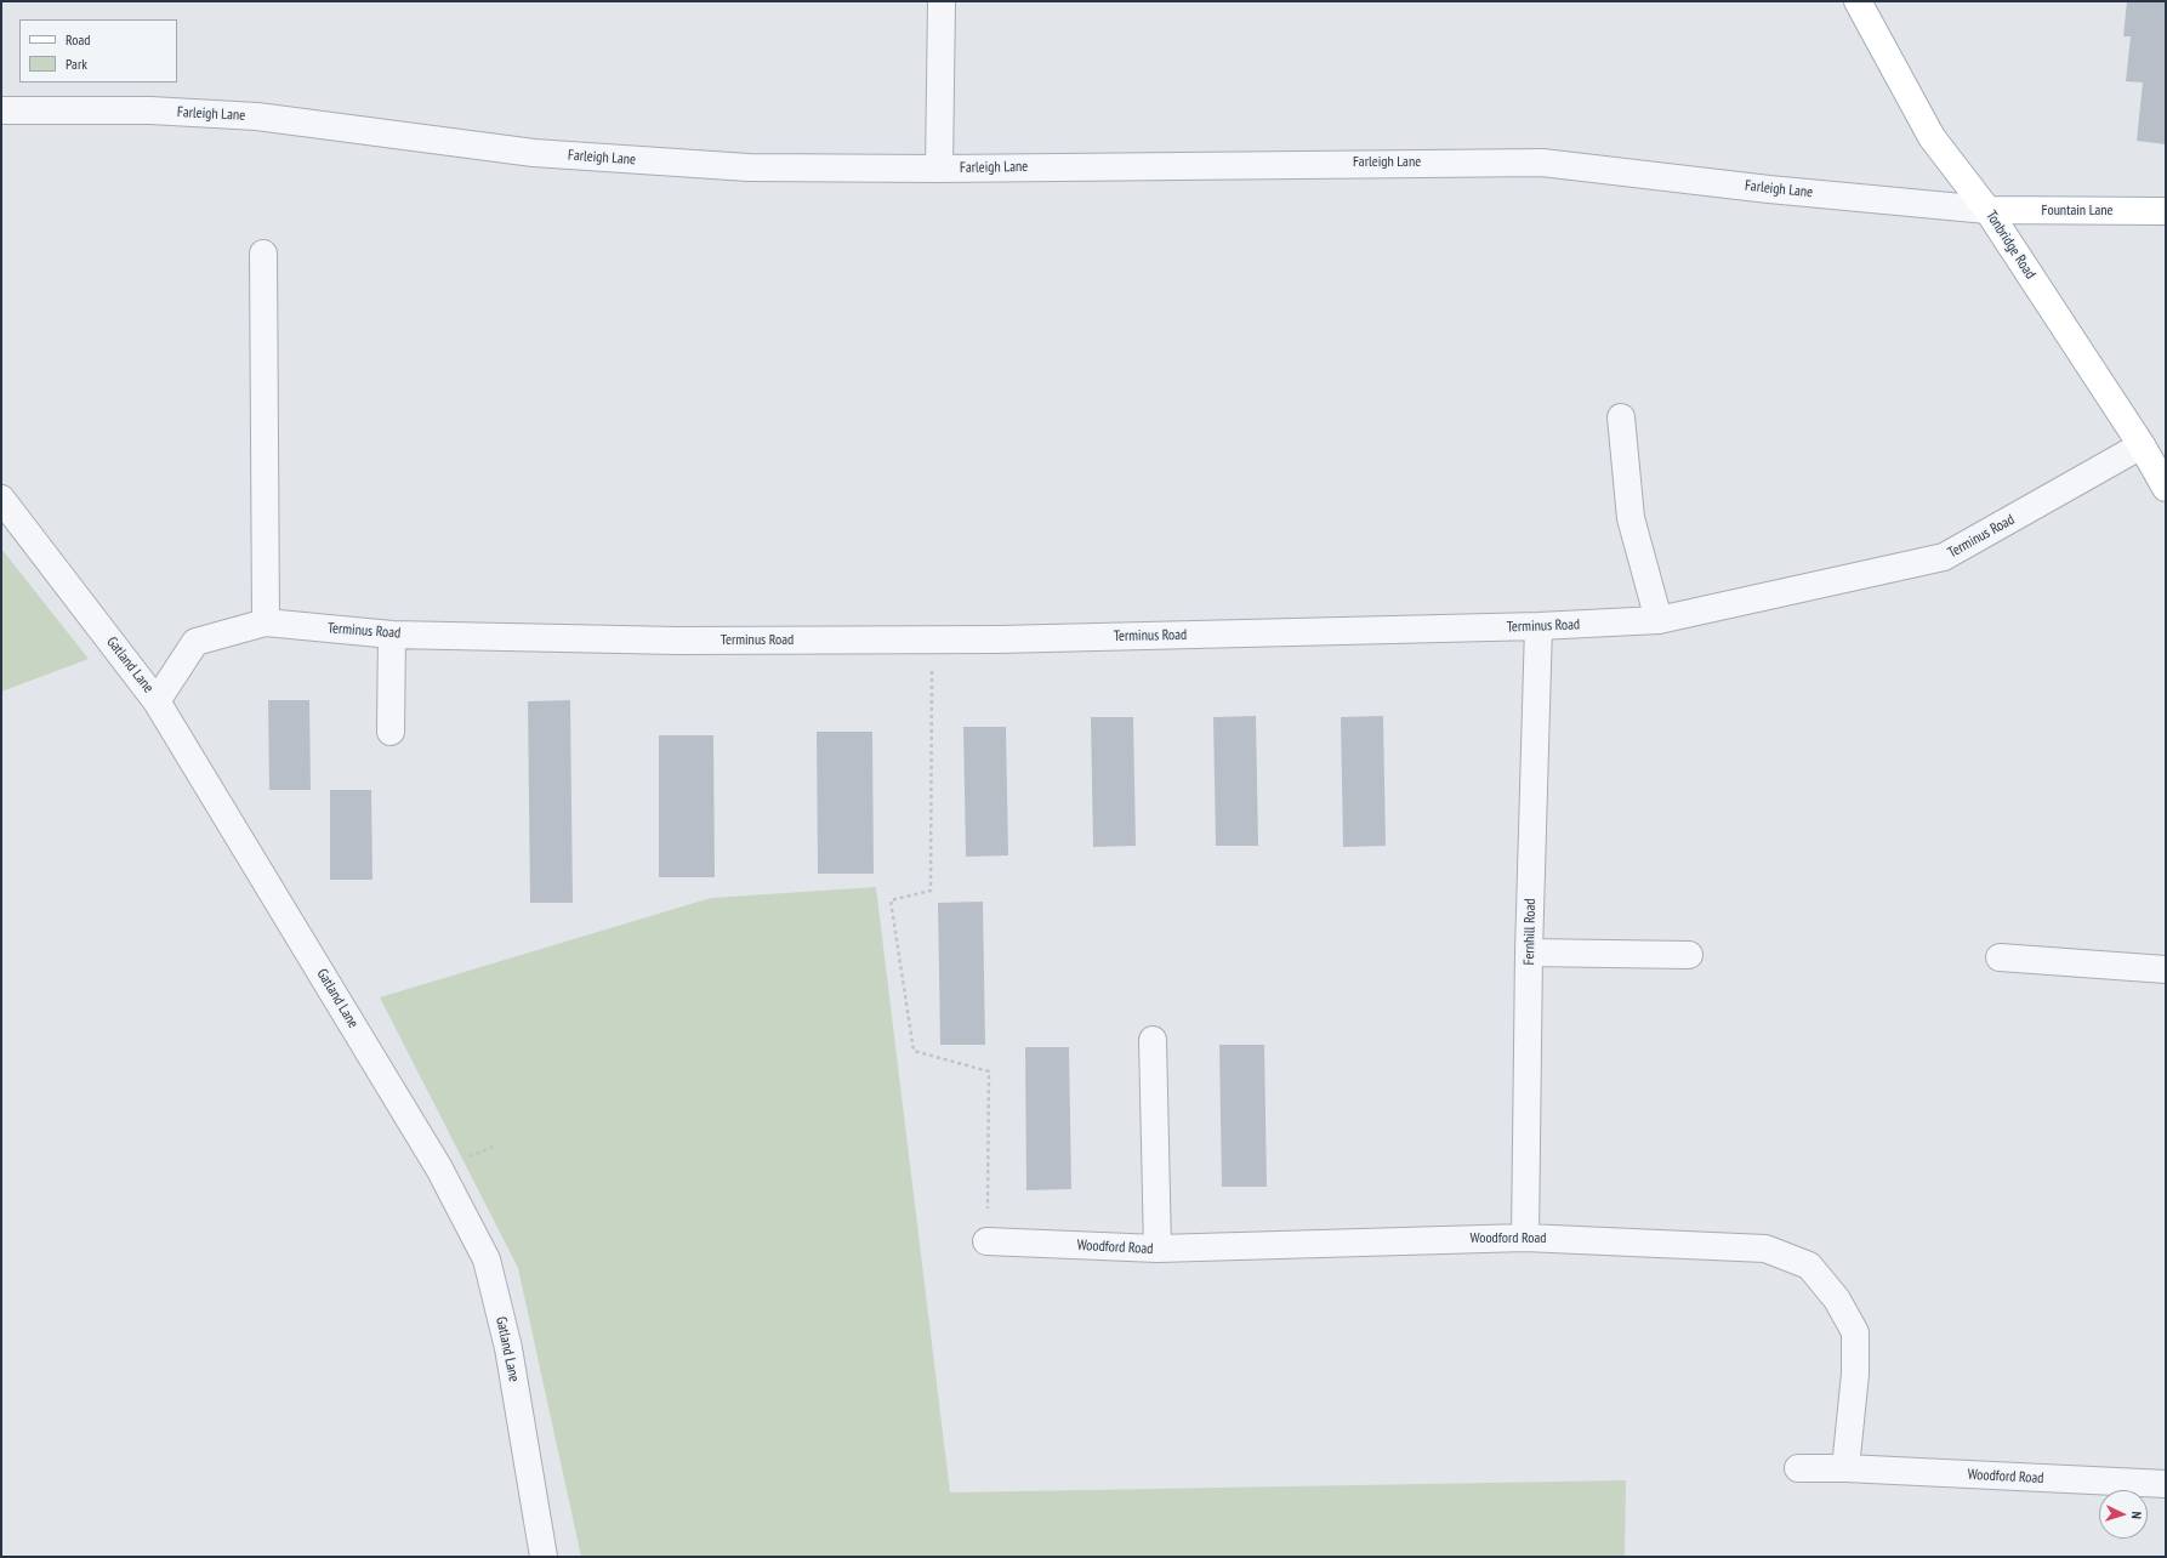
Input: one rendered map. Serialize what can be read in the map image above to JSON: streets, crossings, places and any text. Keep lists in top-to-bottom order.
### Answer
{
  "streets": {
    "main road": ["Fountain Lane", "Tonbridge Road"],
    "street": [
      "Farleigh Lane",
      "Terminus Road",
      "Gatland Lane",
      "Fernhill Road",
      "Woodford Road"
    ]
  },
  "crossings": [
    ["Farleigh Lane", "Fountain Lane"],
    ["Farleigh Lane", "Tonbridge Road"],
    ["Fountain Lane", "Tonbridge Road"],
    ["Tonbridge Road", "Terminus Road"],
    ["Terminus Road", "Gatland Lane"],
    ["Terminus Road", "Fernhill Road"],
    ["Fernhill Road", "Woodford Road"]
  ],
  "legend": ["Road", "Park"],
  "north": "right"
}
